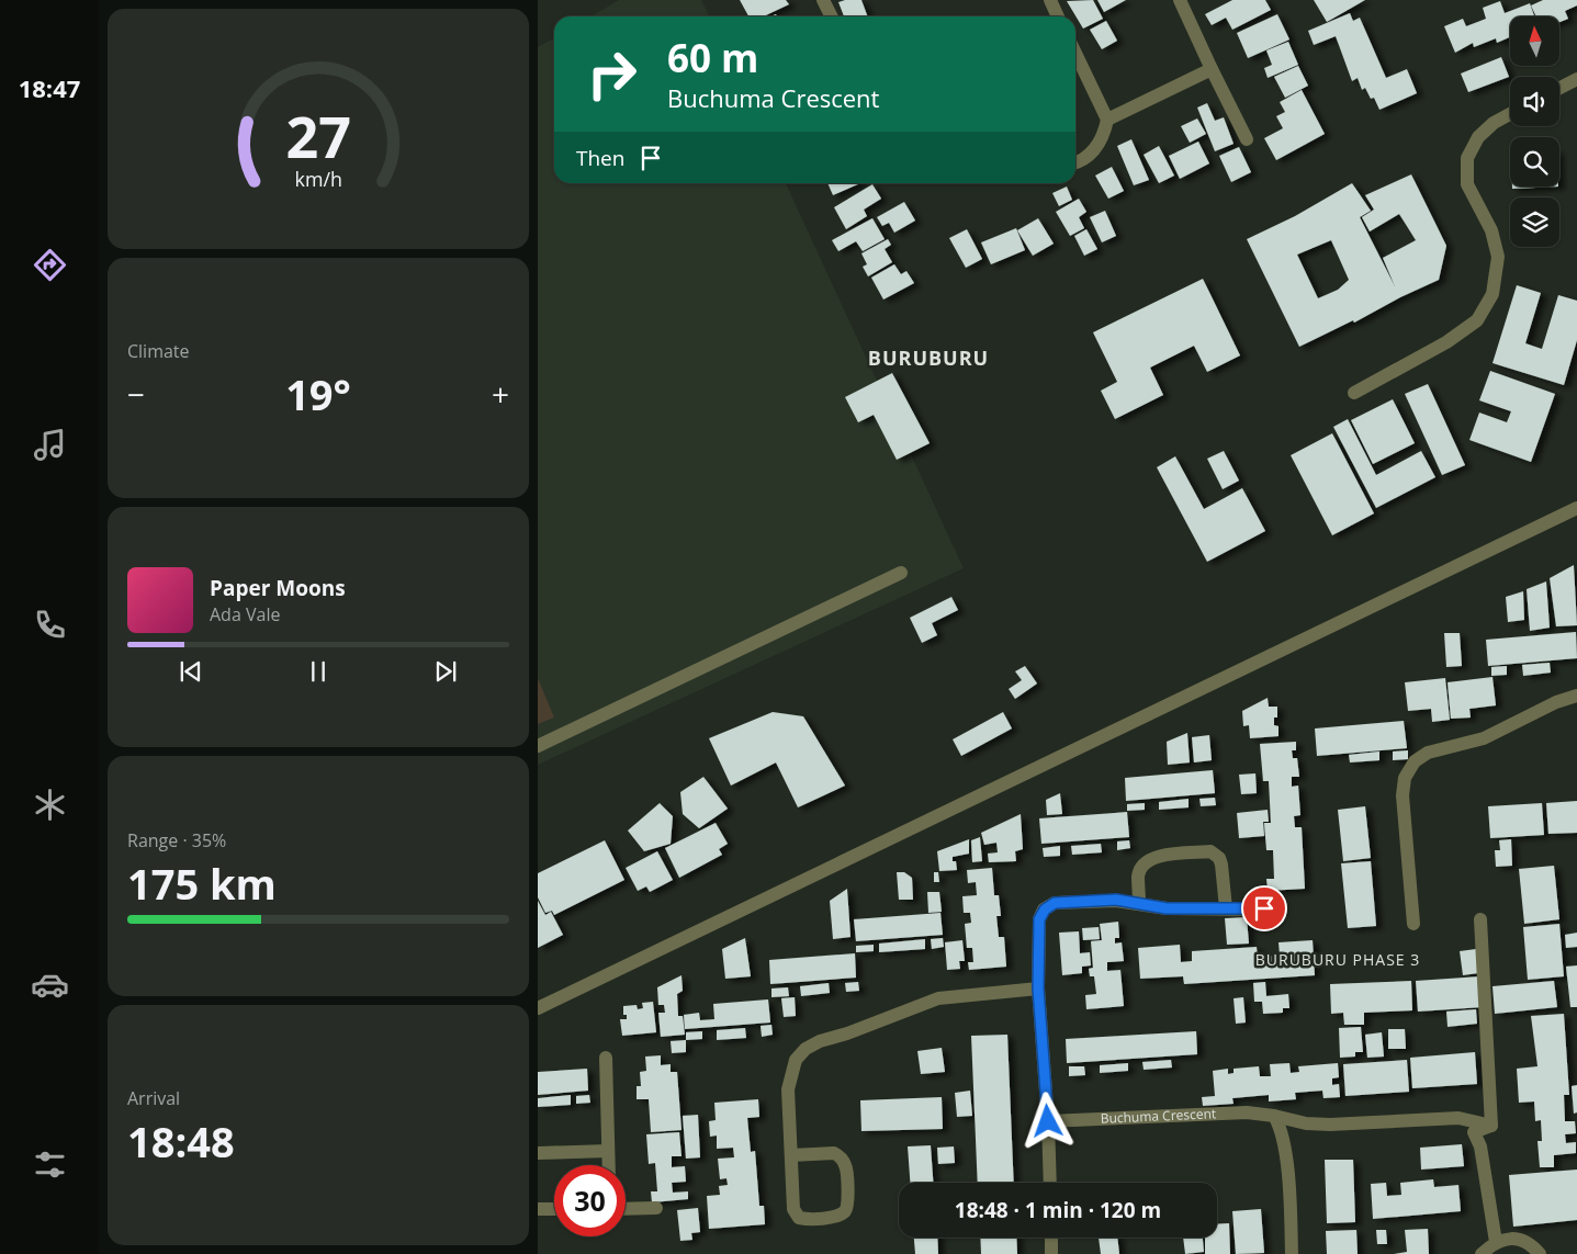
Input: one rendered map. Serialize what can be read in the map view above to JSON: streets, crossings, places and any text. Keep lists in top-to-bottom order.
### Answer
{
  "streets": {
    "street": ["Buchuma Crescent"]
  },
  "districts": ["BURUBURU", "BURUBURU PHASE 3"],
  "north": "top",
  "page": {
    "tabs": "18:47",
    "turn": ["60 m", "Buchuma Crescent"],
    "then": "Then",
    "tile": [
      "Climate",
      ["Range · 35%", "175 km"],
      ["Arrival", "18:48"]
    ],
    "heat": ["−", "19°", "+"],
    "song": ["Paper Moons", "Ada Vale"],
    "limit": "30",
    "trip": "18:48 · 1 min · 120 m",
    "gauge": ["27", "km/h"]
  }
}
